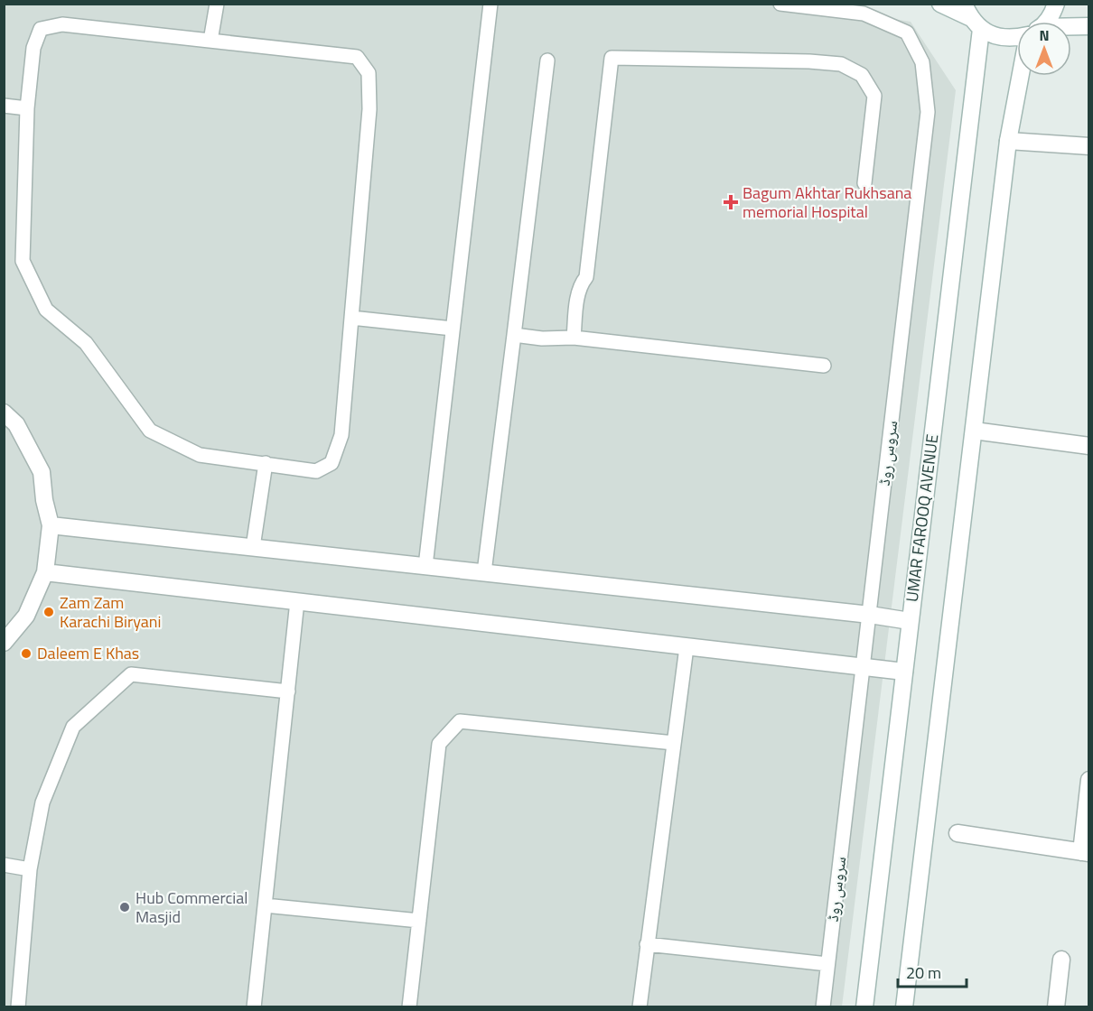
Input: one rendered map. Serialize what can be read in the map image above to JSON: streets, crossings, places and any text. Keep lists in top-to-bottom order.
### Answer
{
  "streets": {
    "street": ["UMAR FAROOQ AVENUE"],
    "lane": ["سروس روڈ"]
  },
  "places": {
    "health": ["Bagum Akhtar Rukhsana memorial Hospital"],
    "other": ["Zam Zam Karachi Biryani", "Daleem E Khas", "Hub Commercial Masjid"]
  },
  "scale_bar": "20 m",
  "north": "top"
}
